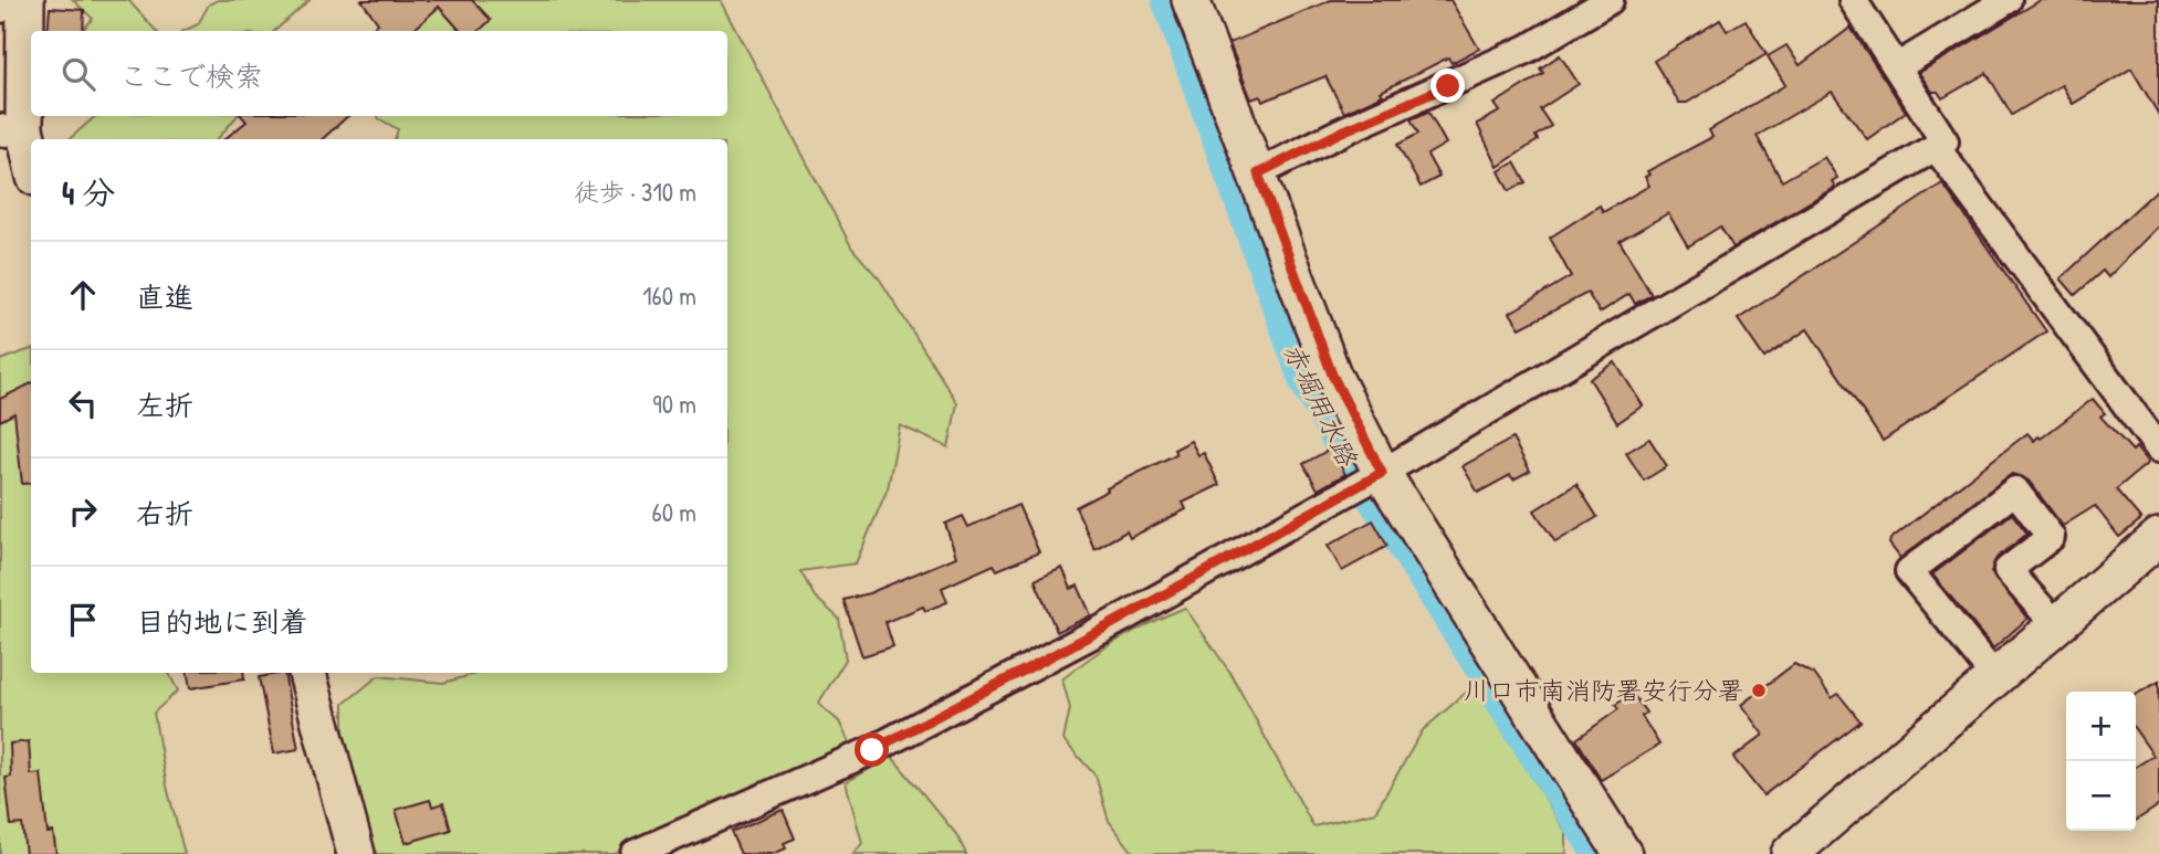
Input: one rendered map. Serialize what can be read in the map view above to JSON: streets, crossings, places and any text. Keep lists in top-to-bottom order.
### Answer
{
  "water": ["赤堀用水路"],
  "places": ["川口市南消防署安行分署"],
  "page": {
    "search": "ここで検索",
    "heading": ["4 分", "徒歩 · 310 m"],
    "list": [
      ["直進", "160 m"],
      ["左折", "90 m"],
      ["右折", "60 m"],
      "目的地に到着"
    ],
    "map_buttons": ["+", "−"]
  }
}
